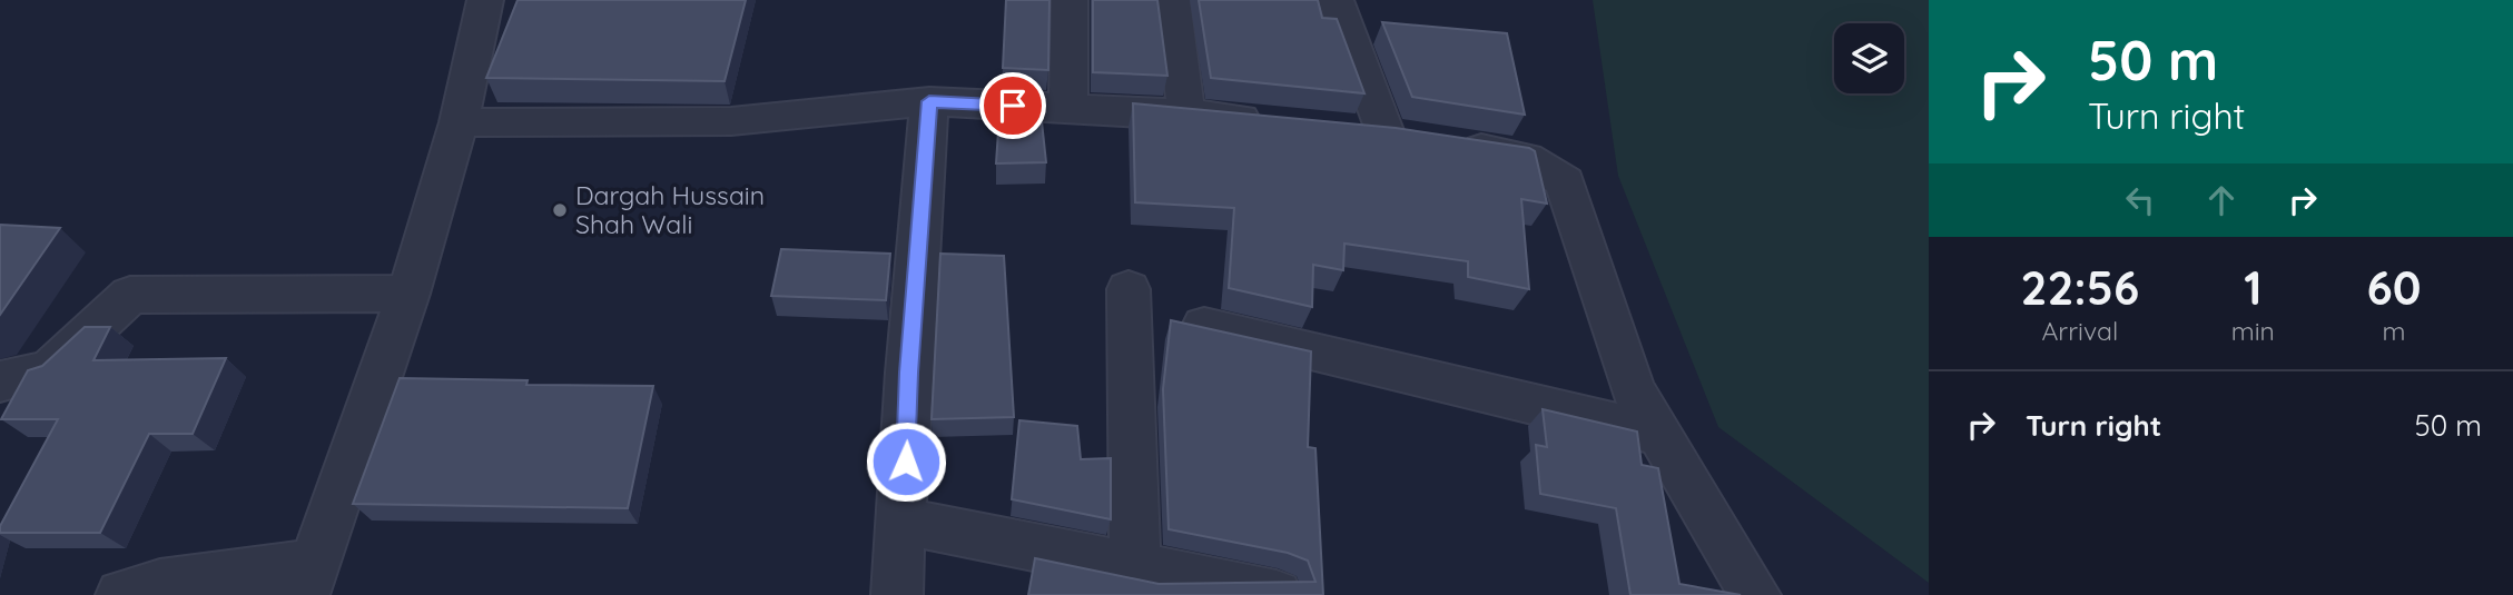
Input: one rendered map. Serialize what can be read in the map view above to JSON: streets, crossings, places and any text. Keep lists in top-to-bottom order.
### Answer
{
  "places": ["Dargah Hussain Shah Wali"],
  "page": {
    "turn": ["50 m", "Turn right"],
    "eta": [
      "22:56",
      "Arrival",
      "1",
      "min",
      "60",
      "m"
    ],
    "list": [
      {
        "name": "Turn right",
        "value": "50 m"
      }
    ]
  }
}
